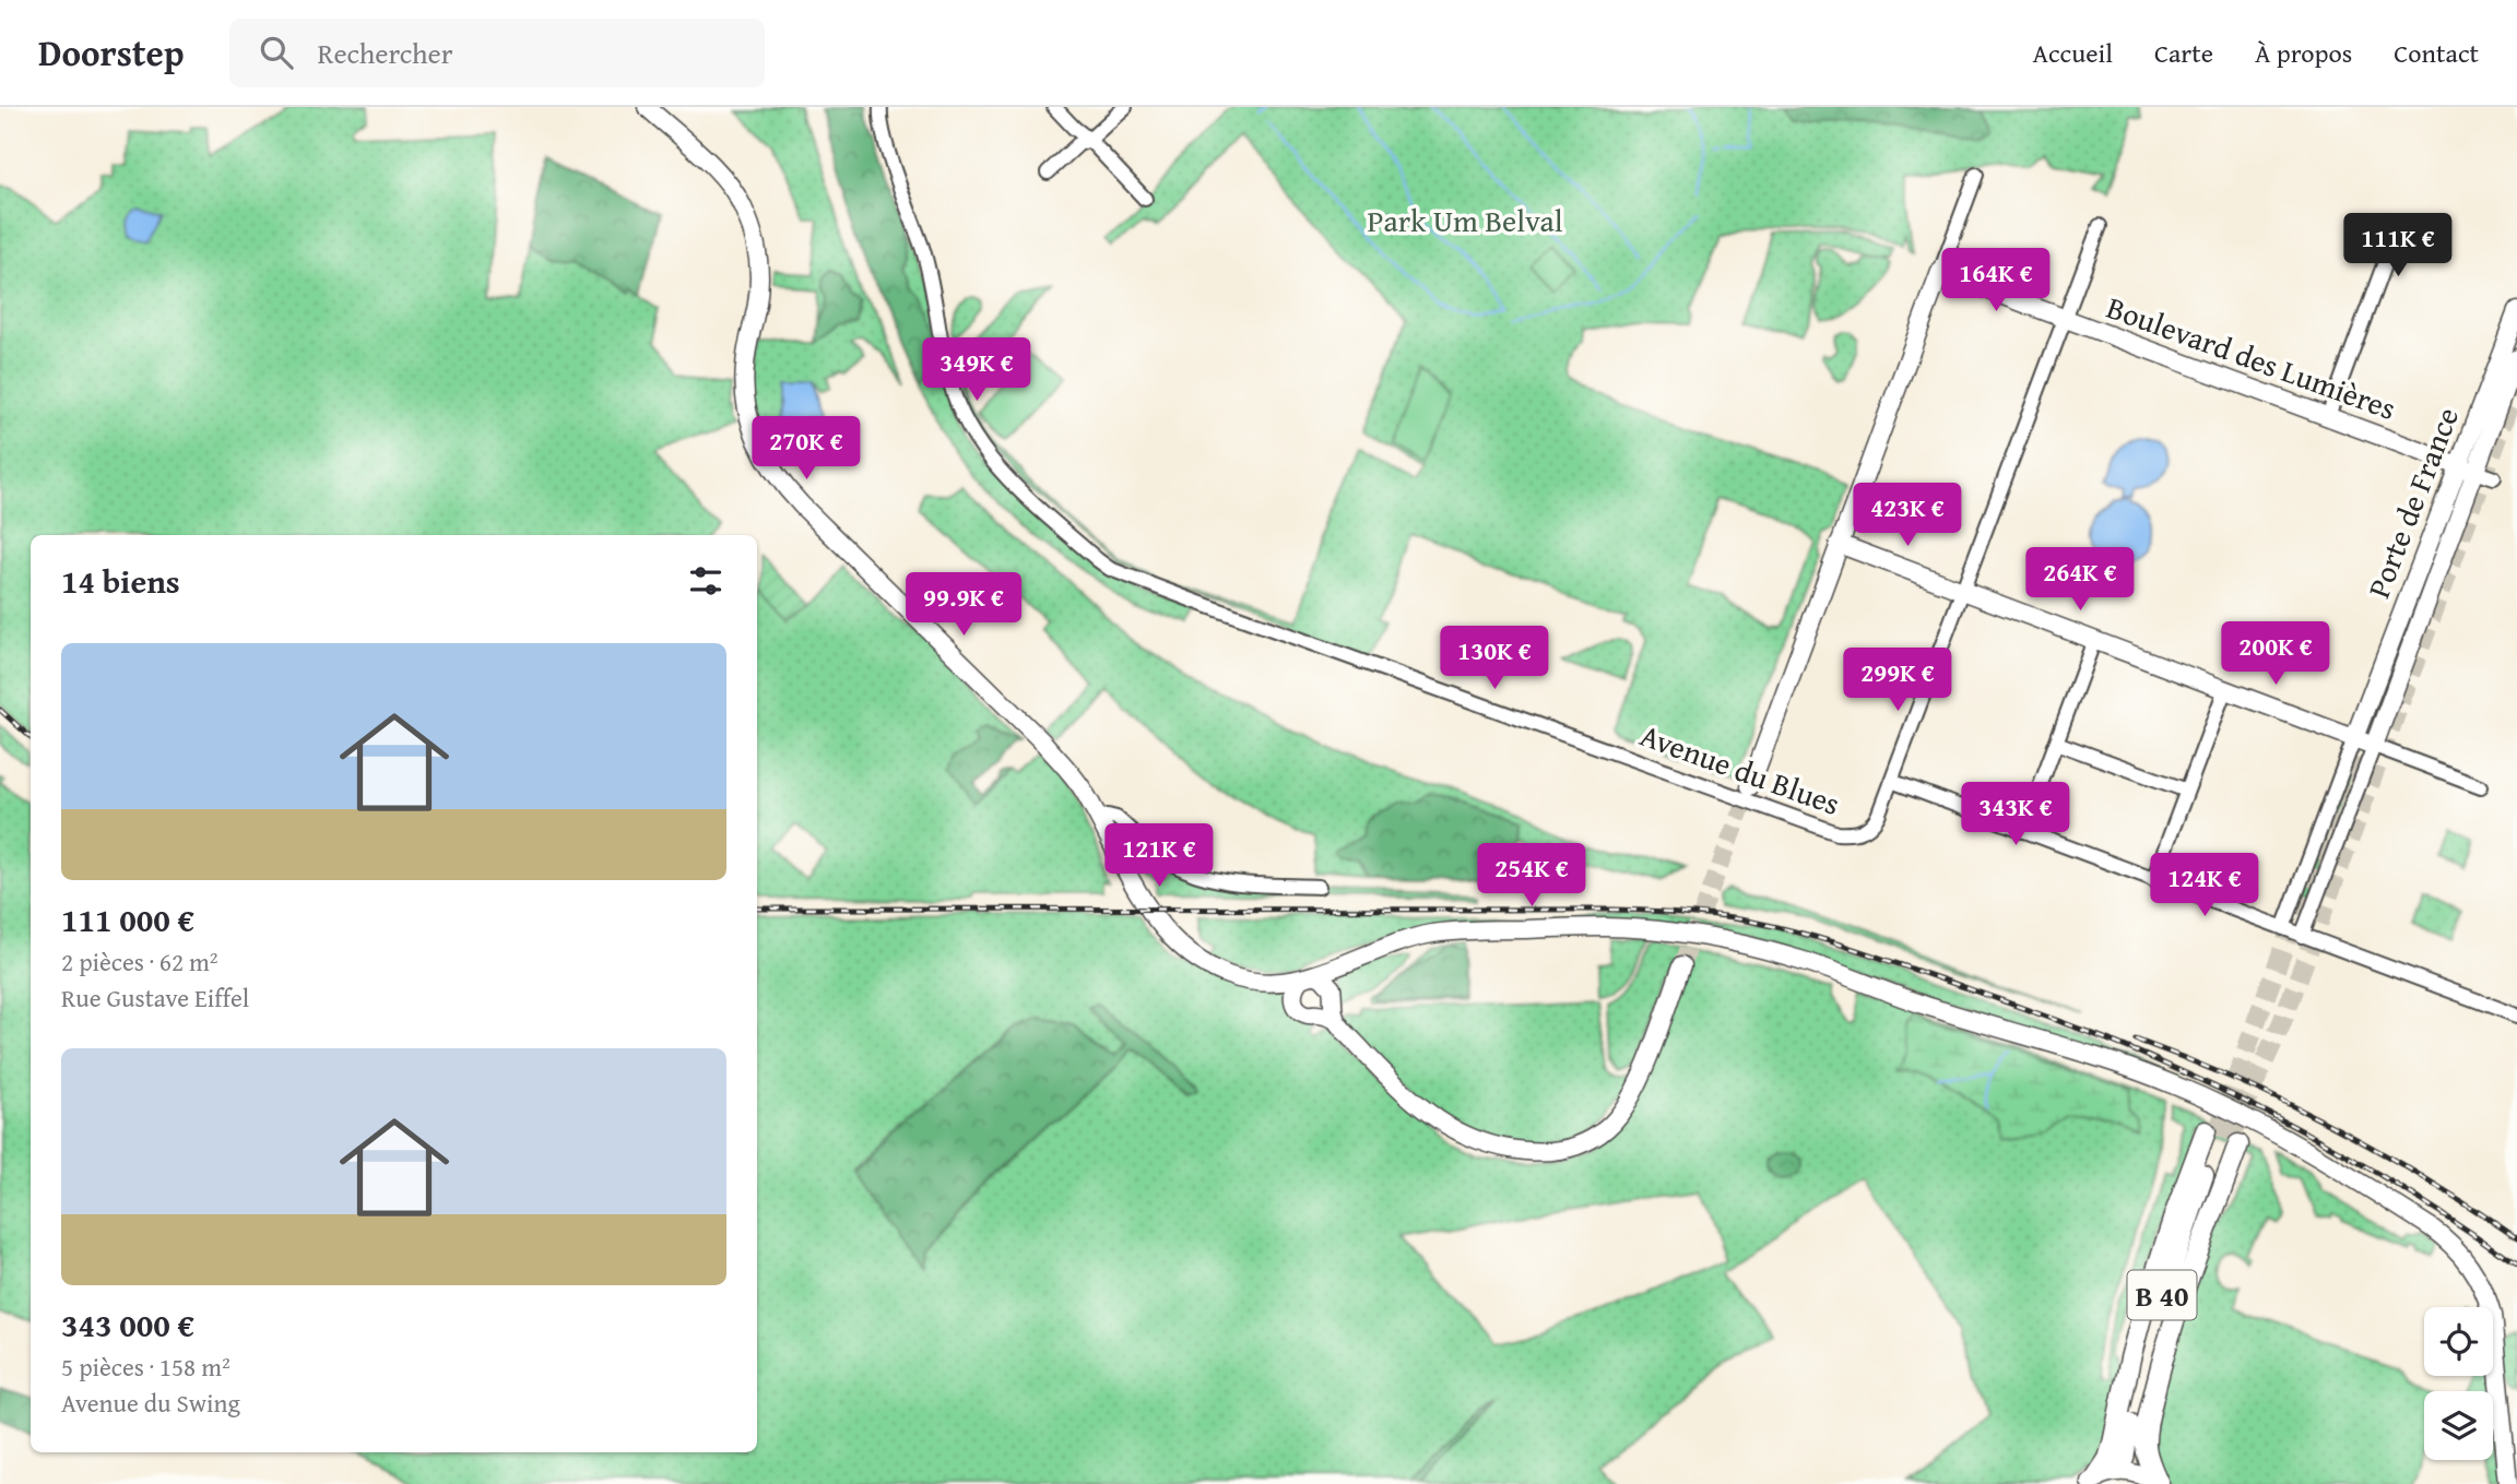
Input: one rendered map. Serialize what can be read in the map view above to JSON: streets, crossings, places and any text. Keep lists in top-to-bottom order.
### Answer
{
  "streets": {
    "highway": ["B 40"],
    "main road": ["Boulevard des Lumières", "Porte de France"],
    "street": ["Avenue du Blues"]
  },
  "crossings": [
    ["Boulevard des Lumières", "Porte de France"],
    ["Boulevard des Lumières", "Avenue du Blues"]
  ],
  "parks": ["Park Um Belval"],
  "page": {
    "header": "Doorstep",
    "search": "Rechercher",
    "nav": [
      "Accueil",
      "Carte",
      "À propos",
      "Contact"
    ],
    "price": [
      "111K €",
      "164K €",
      "349K €",
      "270K €",
      "423K €",
      "264K €",
      "99.9K €",
      "200K €",
      "130K €",
      "299K €",
      "343K €",
      "121K €",
      "254K €",
      "124K €"
    ],
    "heading": "14 biens",
    "list": [
      {
        "name": "111 000 €",
        "note": "2 pièces · 62 m² · Rue Gustave Eiffel"
      },
      {
        "name": "343 000 €",
        "note": "5 pièces · 158 m² · Avenue du Swing"
      }
    ]
  }
}
